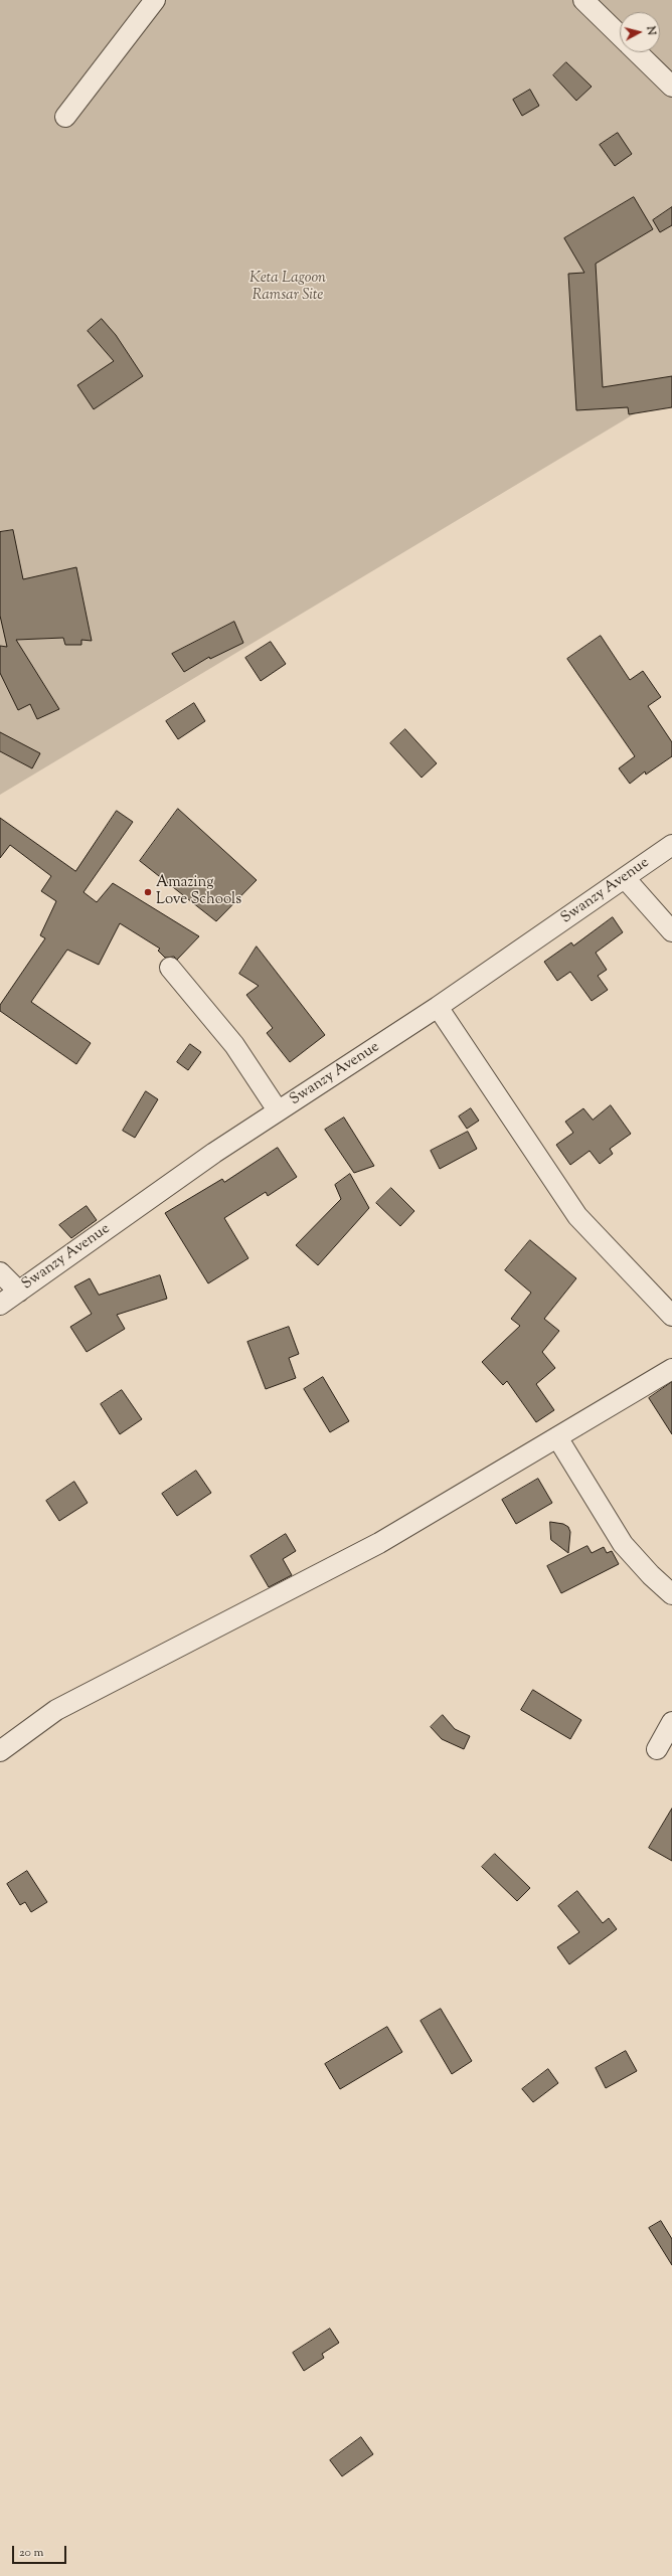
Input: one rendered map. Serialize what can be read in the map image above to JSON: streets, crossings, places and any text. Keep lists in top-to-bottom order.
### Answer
{
  "streets": {
    "street": ["Swanzy Avenue"]
  },
  "parks": ["Keta Lagoon Ramsar Site"],
  "places": ["Amazing Love Schools"],
  "scale_bar": "20 m",
  "north": "right"
}
